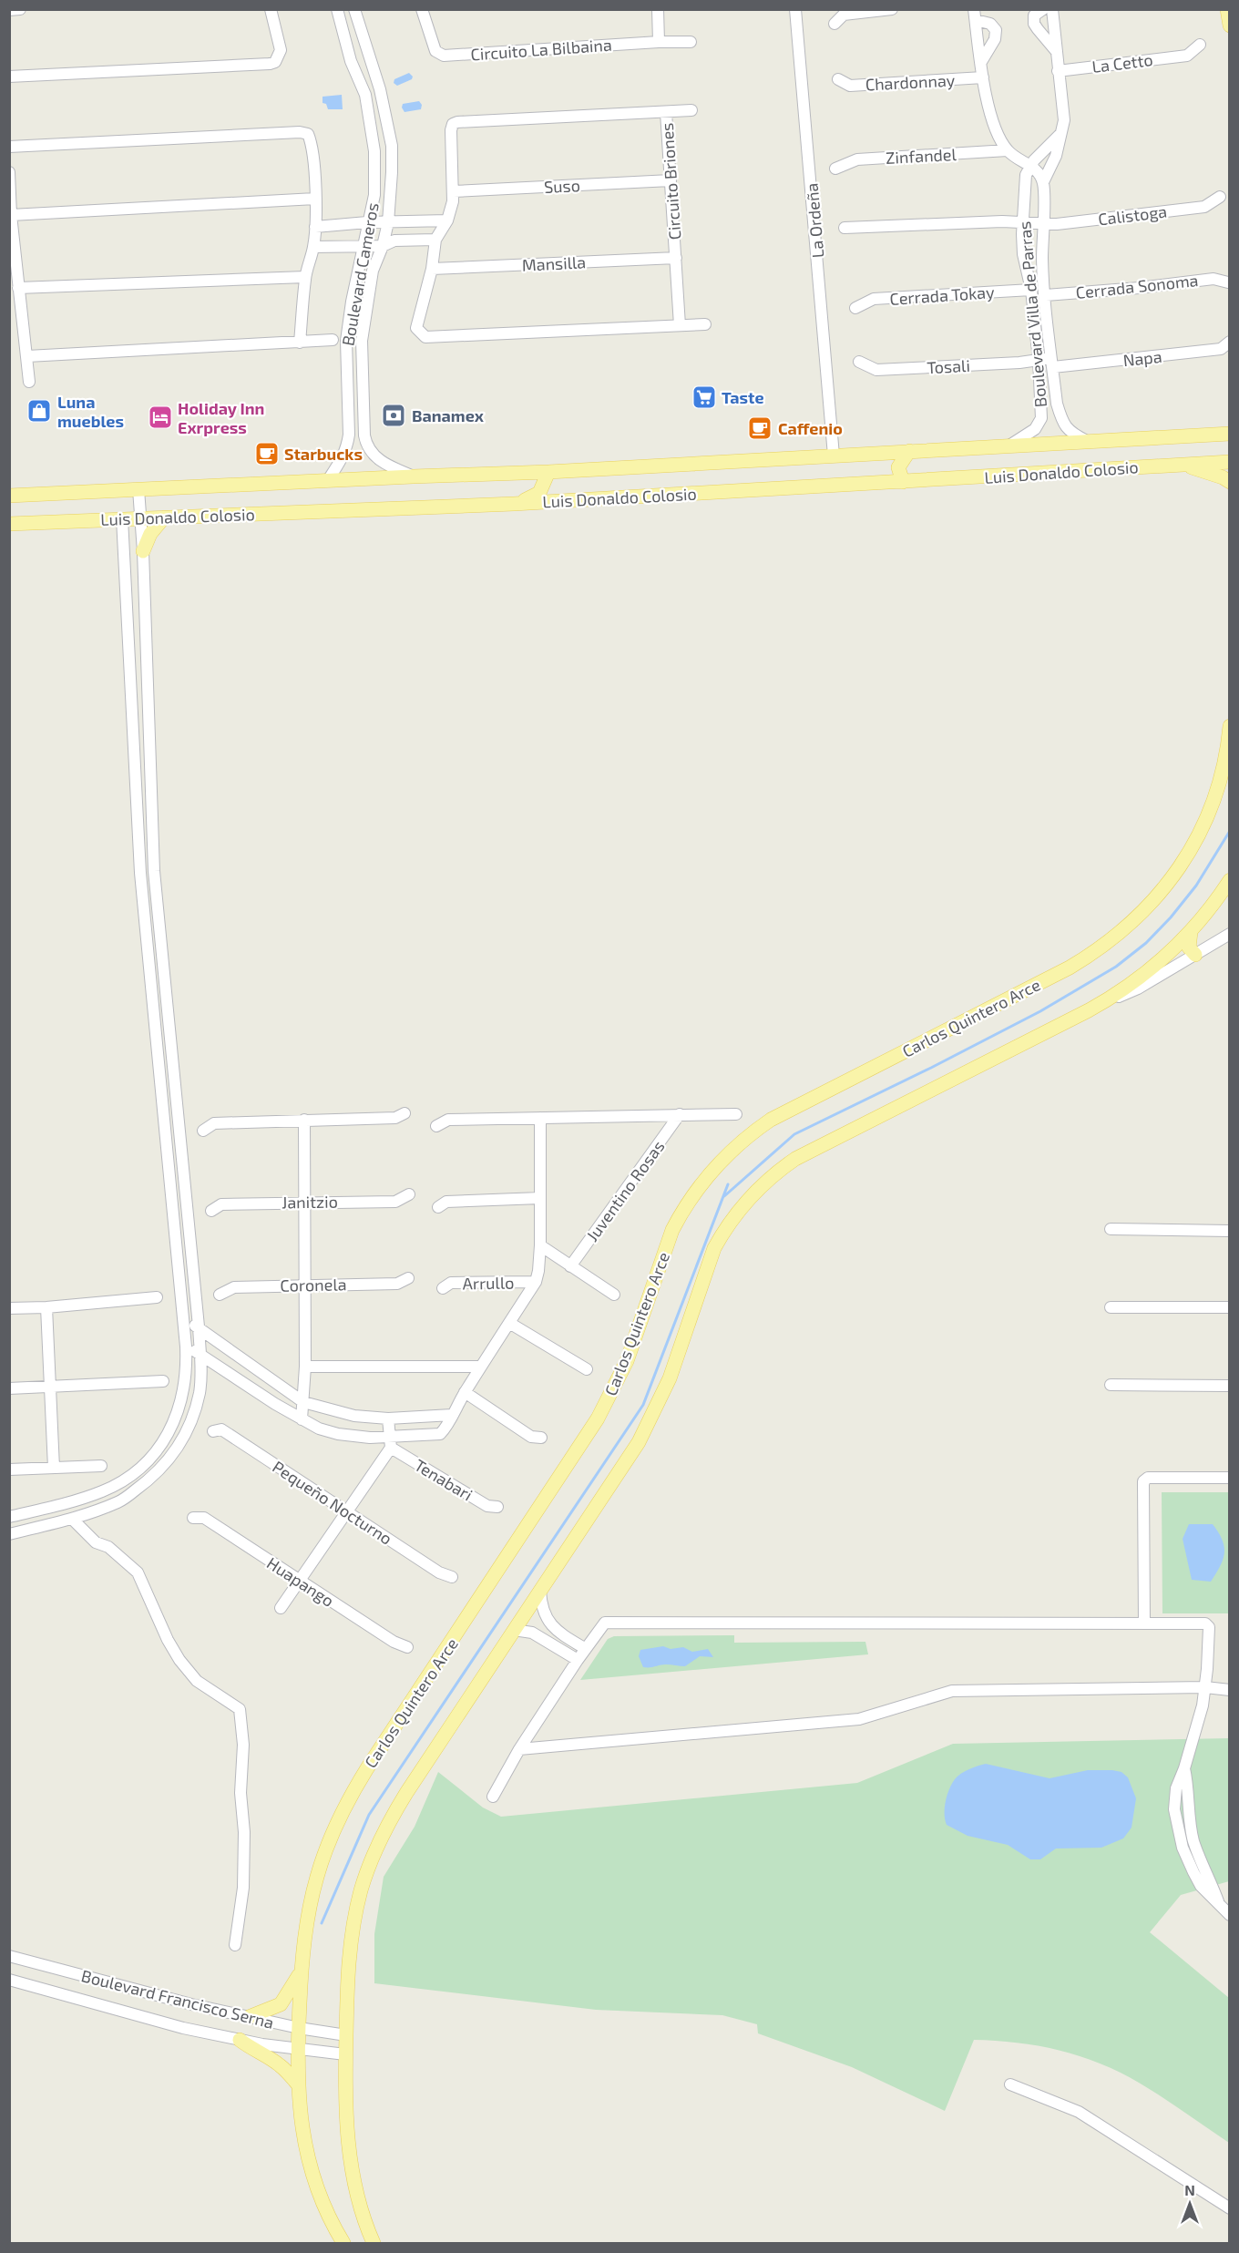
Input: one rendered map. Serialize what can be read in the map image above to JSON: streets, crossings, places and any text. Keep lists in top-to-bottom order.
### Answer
{
  "streets": {
    "main road": ["Luis Donaldo Colosio", "Carlos Quintero Arce"],
    "street": [
      "Circuito La Bilbaina",
      "La Cetto",
      "Chardonnay",
      "Zinfandel",
      "Circuito Briones",
      "Suso",
      "Calistoga",
      "La Ordeña",
      "Mansilla",
      "Boulevard Cameros",
      "Cerrada Sonoma",
      "Cerrada Tokay",
      "Boulevard Villa de Parras",
      "Napa",
      "Tosali",
      "Juventino Rosas",
      "Janitzio",
      "Arrullo",
      "Coronela",
      "Tenabari",
      "Pequeño Nocturno",
      "Huapango",
      "Boulevard Francisco Serna"
    ]
  },
  "crossings": [
    ["La Cetto", "Boulevard Villa de Parras"],
    ["Circuito Briones", "Suso"],
    ["Circuito Briones", "Mansilla"],
    ["Calistoga", "Boulevard Villa de Parras"],
    ["La Ordeña", "Luis Donaldo Colosio"],
    ["Boulevard Cameros", "Luis Donaldo Colosio"],
    ["Cerrada Sonoma", "Boulevard Villa de Parras"],
    ["Cerrada Tokay", "Boulevard Villa de Parras"],
    ["Boulevard Villa de Parras", "Napa"],
    ["Boulevard Villa de Parras", "Tosali"],
    ["Boulevard Villa de Parras", "Luis Donaldo Colosio"],
    ["Napa", "Tosali"],
    ["Carlos Quintero Arce", "Boulevard Francisco Serna"]
  ],
  "places": {
    "supermarket": ["Taste"],
    "shop": ["Luna muebles"],
    "bank": ["Banamex"],
    "hotel": ["Holiday Inn Exrpress"],
    "cafe": ["Caffenio", "Starbucks"]
  },
  "north": "top"
}
